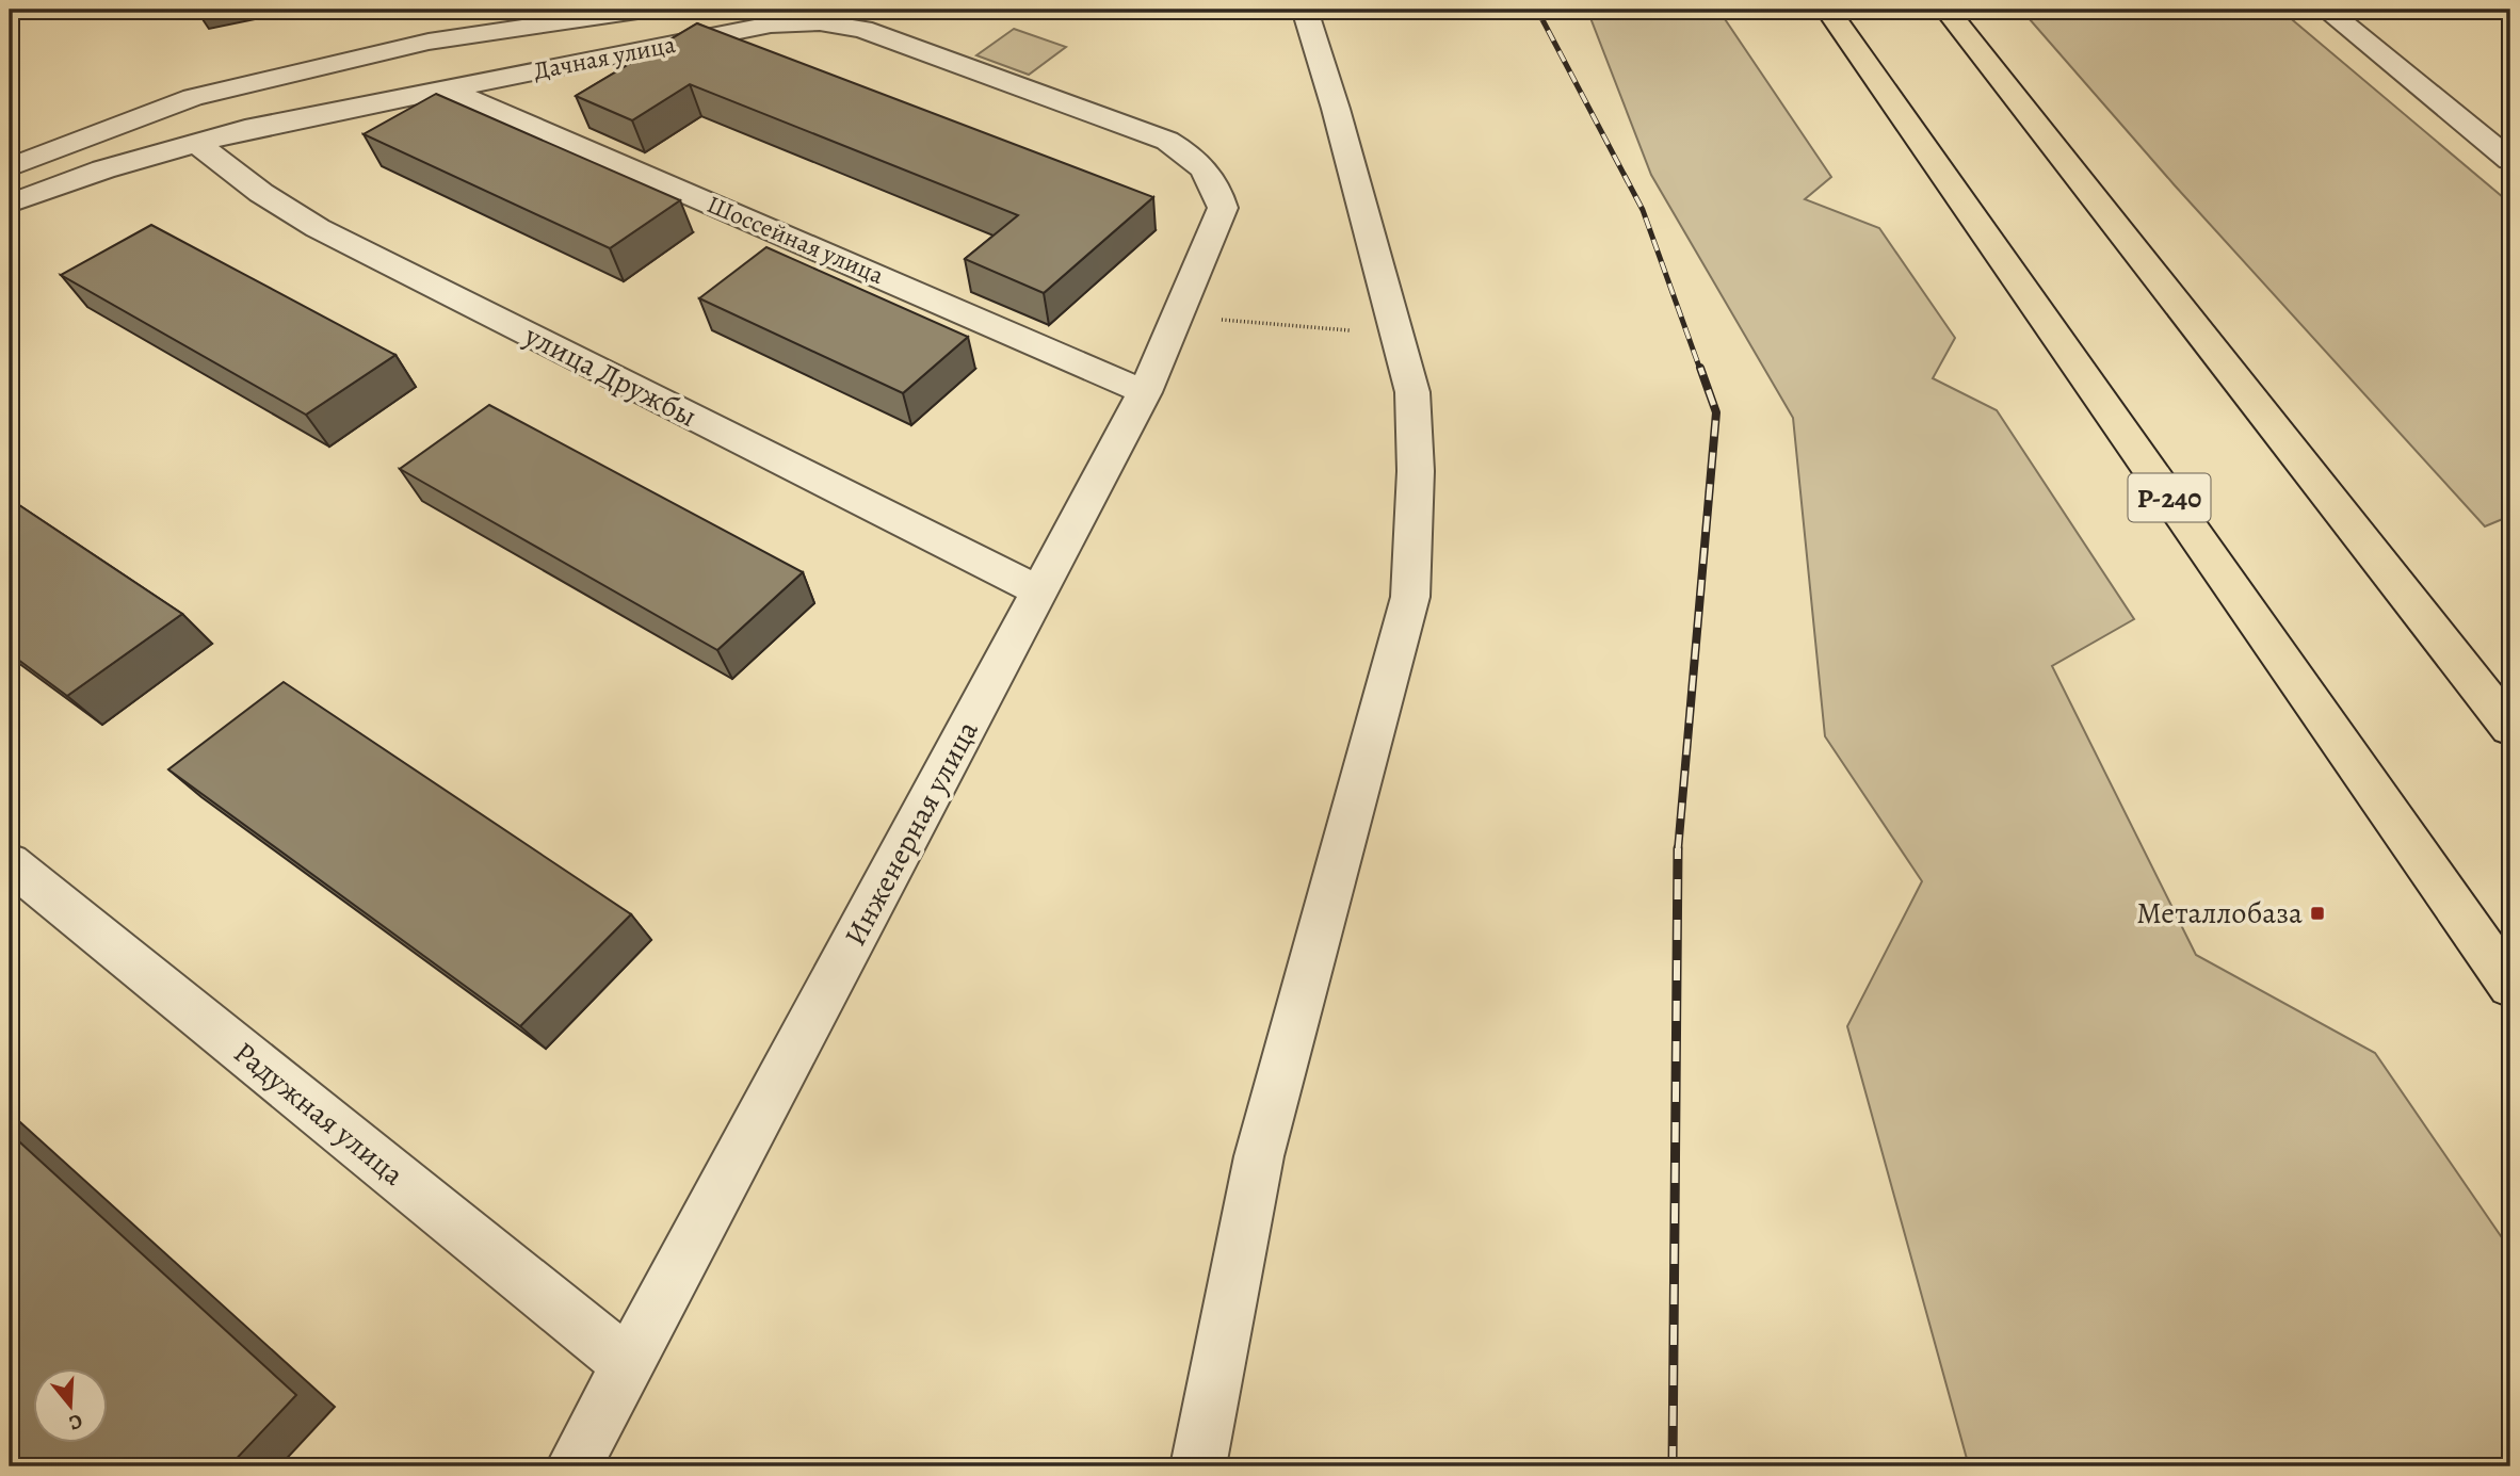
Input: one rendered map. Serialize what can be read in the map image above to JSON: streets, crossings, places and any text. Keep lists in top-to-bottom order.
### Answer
{
  "streets": {
    "highway": ["Р-240"],
    "street": [
      "Дачная улица",
      "Шоссейная улица",
      "улица Дружбы",
      "Инженерная улица",
      "Радужная улица"
    ]
  },
  "crossings": [
    ["Дачная улица", "Шоссейная улица"],
    ["Дачная улица", "улица Дружбы"],
    ["Дачная улица", "Инженерная улица"],
    ["Шоссейная улица", "Инженерная улица"],
    ["улица Дружбы", "Инженерная улица"],
    ["Инженерная улица", "Радужная улица"]
  ],
  "places": {
    "transit": ["Металлобаза"]
  },
  "north": "bottom"
}
